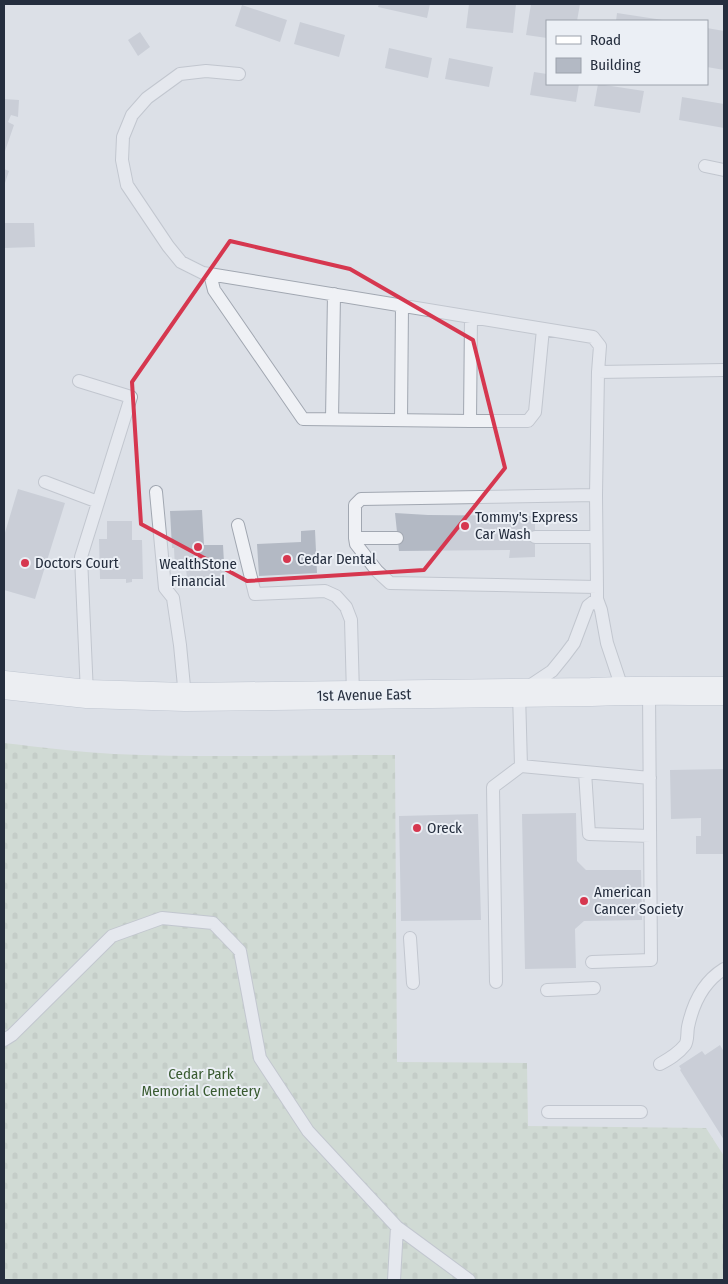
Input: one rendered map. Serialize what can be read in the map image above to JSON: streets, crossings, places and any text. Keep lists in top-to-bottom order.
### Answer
{
  "streets": {
    "main road": ["1st Avenue East"]
  },
  "parks": ["Cedar Park Memorial Cemetery"],
  "places": [
    "Tommy's Express Car Wash",
    "WealthStone Financial",
    "Cedar Dental",
    "Doctors Court",
    "Oreck",
    "American Cancer Society"
  ],
  "legend": ["Road", "Building"]
}
